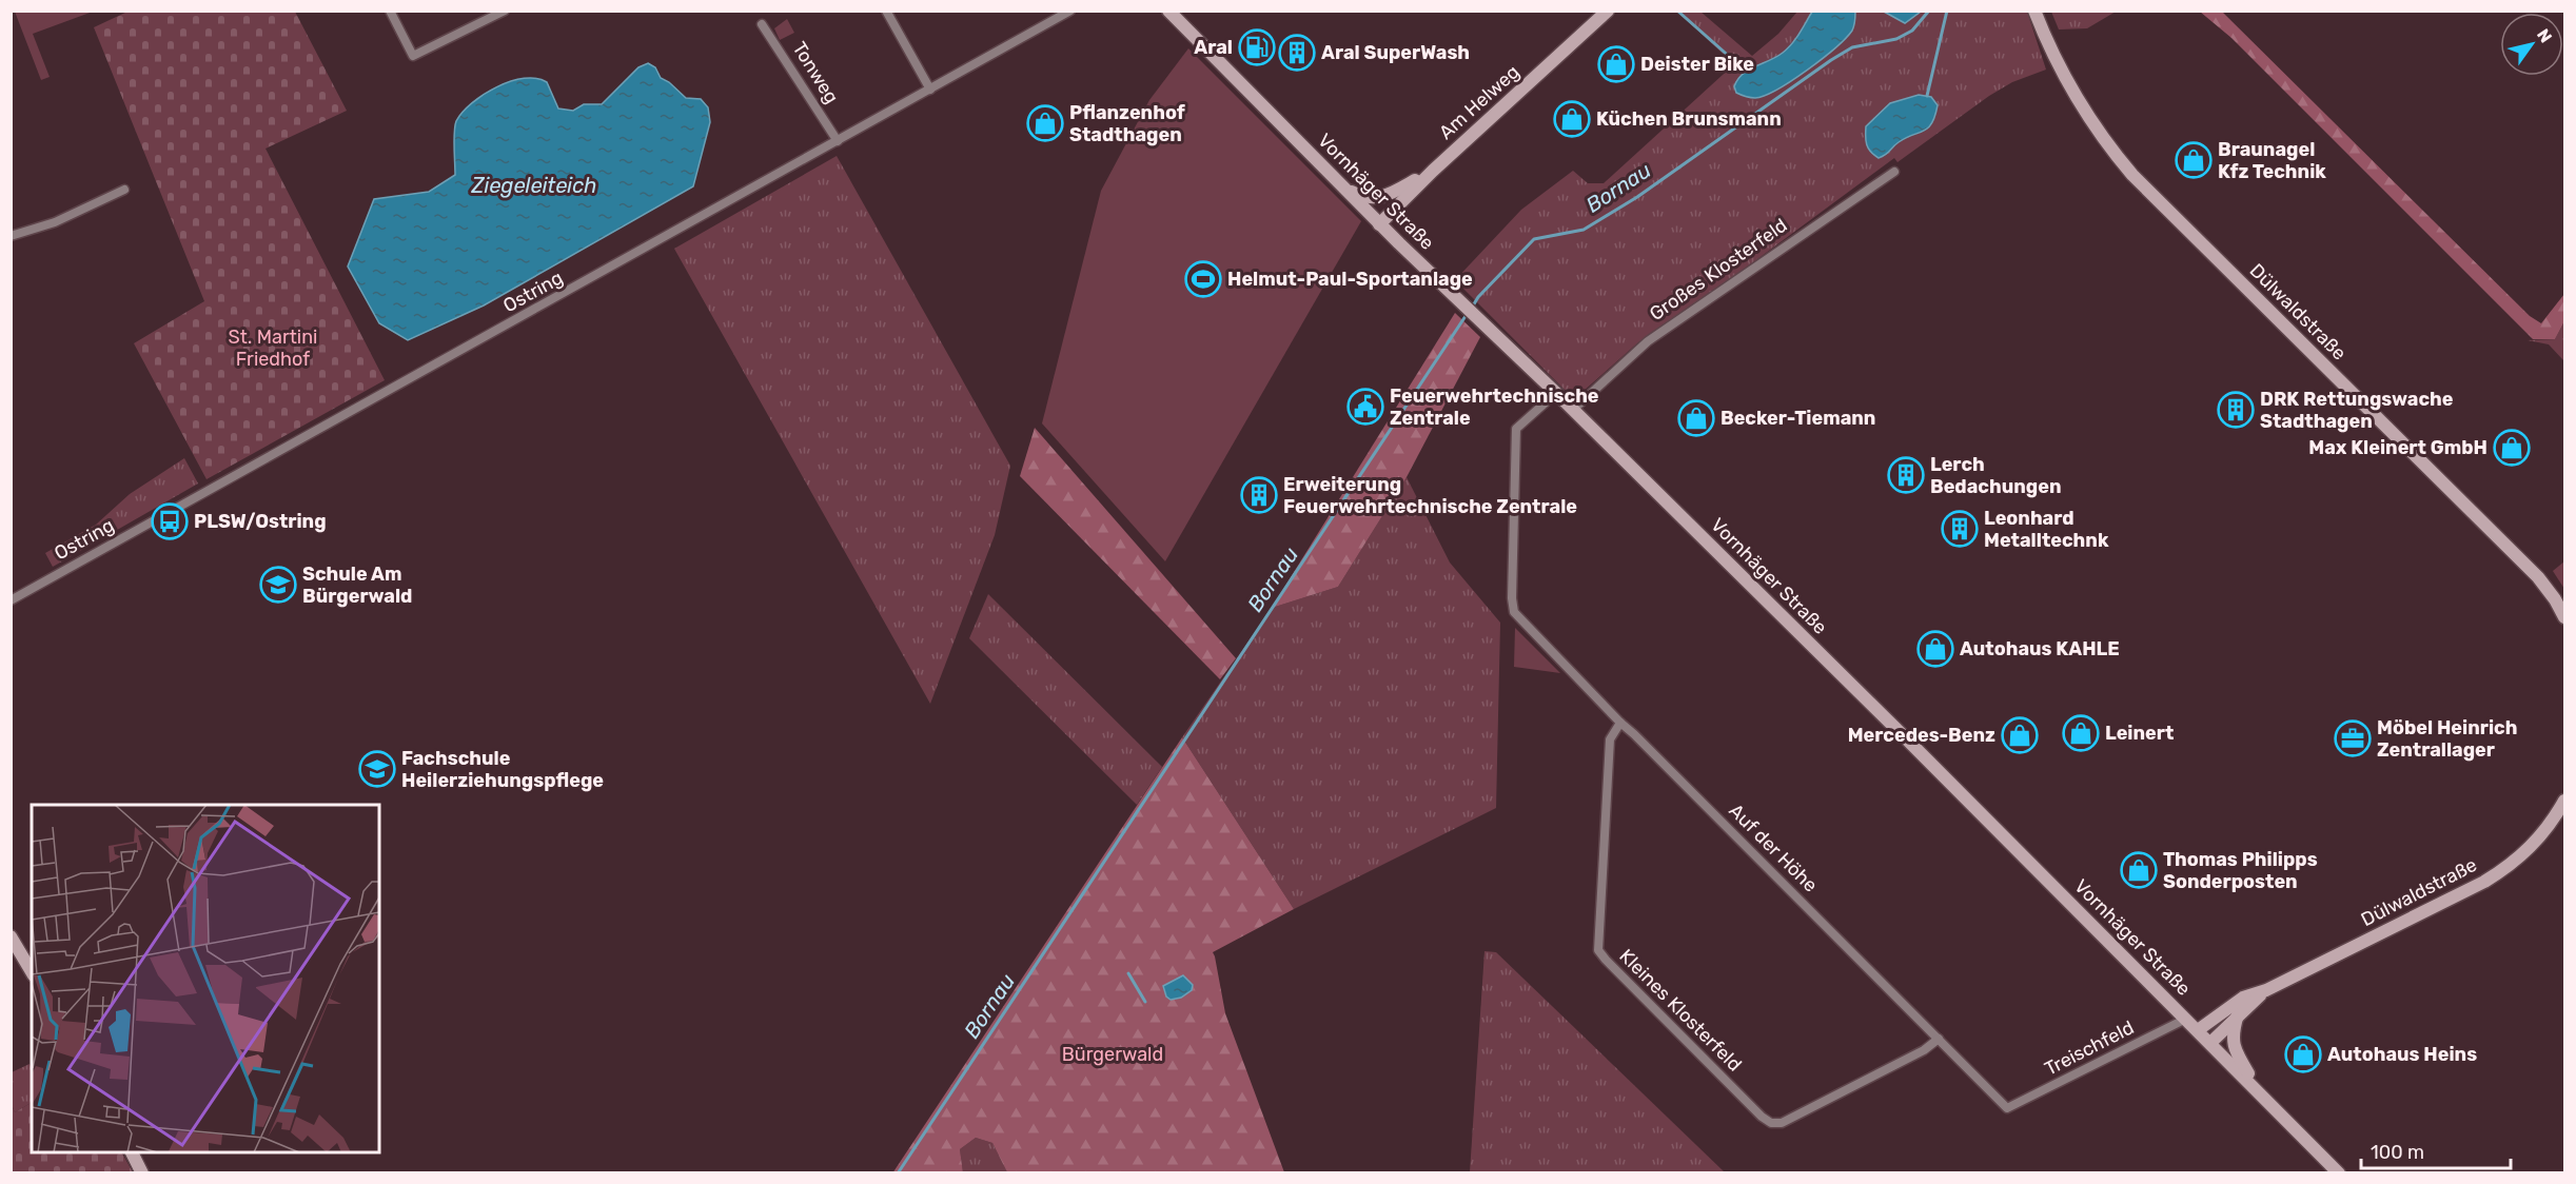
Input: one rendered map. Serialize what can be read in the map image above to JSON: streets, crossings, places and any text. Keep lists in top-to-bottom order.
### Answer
{
  "streets": {
    "main road": ["Am Helweg", "Vornhäger Straße", "Dülwaldstraße"],
    "street": [
      "Tonweg",
      "Großes Klosterfeld",
      "Ostring",
      "Auf der Höhe",
      "Kleines Klosterfeld",
      "Treischfeld"
    ]
  },
  "crossings": [
    ["Tonweg", "Ostring"],
    ["Am Helweg", "Vornhäger Straße"],
    ["Vornhäger Straße", "Großes Klosterfeld"],
    ["Vornhäger Straße", "Dülwaldstraße"],
    ["Vornhäger Straße", "Auf der Höhe"],
    ["Vornhäger Straße", "Treischfeld"],
    ["Auf der Höhe", "Kleines Klosterfeld"],
    ["Auf der Höhe", "Treischfeld"]
  ],
  "water": ["Ziegeleiteich", "Bornau"],
  "parks": ["St. Martini Friedhof", "Bürgerwald"],
  "places": {
    "fuel station": ["Aral"],
    "building": [
      "Aral SuperWash",
      "DRK Rettungswache Stadthagen",
      "Lerch Bedachungen",
      "Erweiterung Feuerwehrtechnische Zentrale",
      "Leonhard Metalltechnk"
    ],
    "shop": [
      "Deister Bike",
      "Küchen Brunsmann",
      "Pflanzenhof Stadthagen",
      "Braunagel Kfz Technik",
      "Becker-Tiemann",
      "Max Kleinert GmbH",
      "Autohaus KAHLE",
      "Leinert",
      "Mercedes-Benz",
      "Thomas Philipps Sonderposten",
      "Autohaus Heins"
    ],
    "sports": ["Helmut-Paul-Sportanlage"],
    "public building": ["Feuerwehrtechnische Zentrale"],
    "bus stop": ["PLSW/Ostring"],
    "school or university": ["Schule Am Bürgerwald", "Fachschule Heilerziehungspflege"],
    "office": ["Möbel Heinrich Zentrallager"]
  },
  "scale_bar": "100 m",
  "north": "top right"
}
